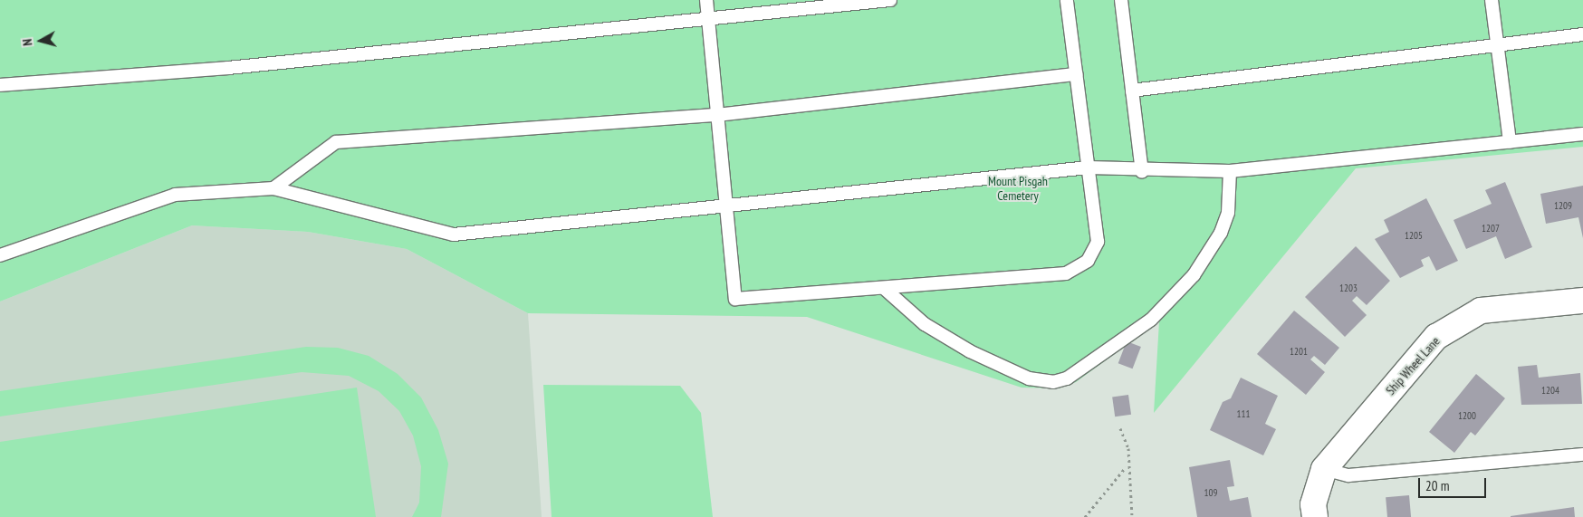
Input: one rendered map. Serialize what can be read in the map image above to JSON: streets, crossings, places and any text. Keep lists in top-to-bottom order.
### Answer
{
  "streets": {
    "street": ["Ship Wheel Lane"]
  },
  "parks": ["Mount Pisgah Cemetery"],
  "house_numbers": [
    "1209",
    "1207",
    "1205",
    "1203",
    "1201",
    "1204",
    "111",
    "1200",
    "109"
  ],
  "scale_bar": "20 m",
  "north": "left"
}
